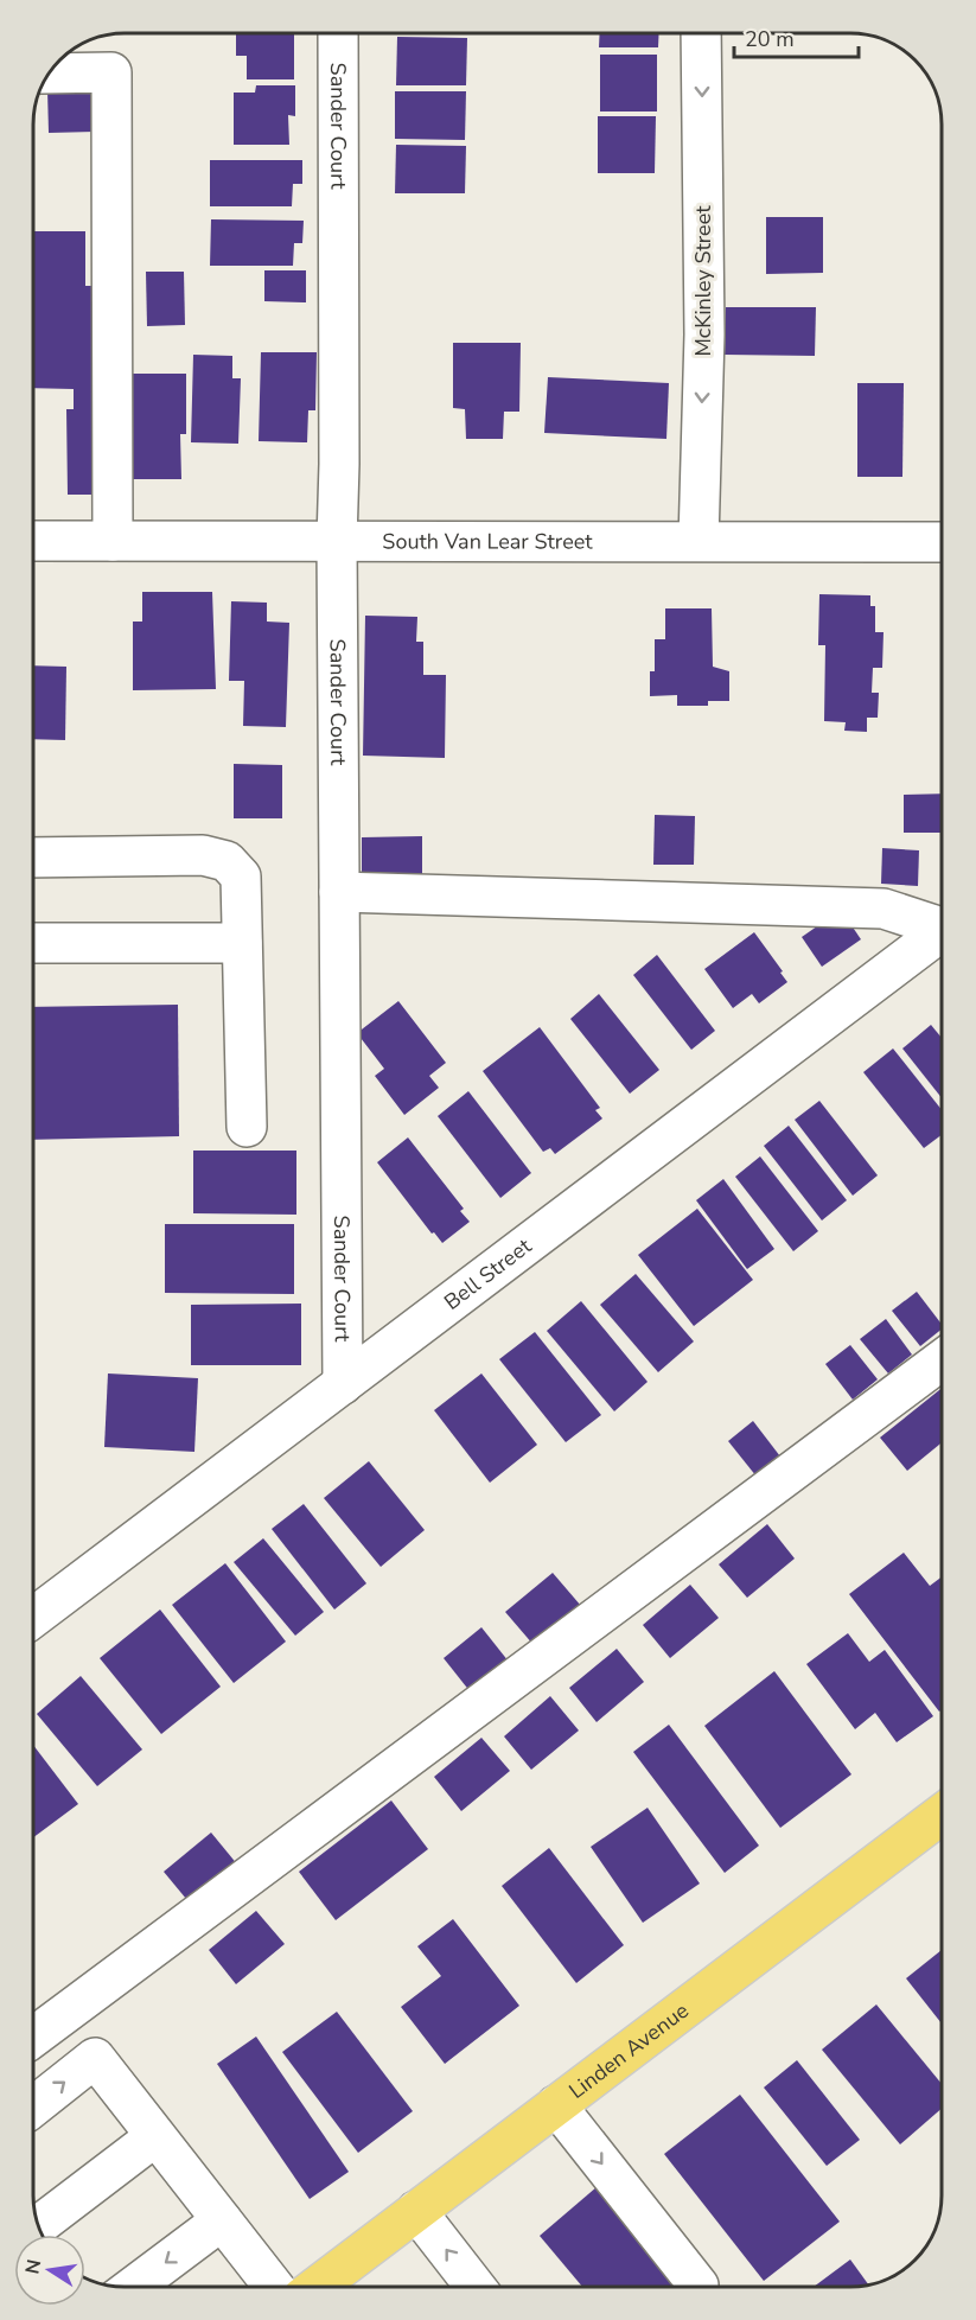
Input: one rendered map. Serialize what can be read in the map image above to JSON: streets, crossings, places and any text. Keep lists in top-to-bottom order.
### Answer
{
  "streets": {
    "main road": ["Linden Avenue"],
    "street": [
      "Sander Court",
      "McKinley Street",
      "South Van Lear Street",
      "Bell Street"
    ]
  },
  "crossings": [
    ["Sander Court", "South Van Lear Street"],
    ["Sander Court", "Bell Street"],
    ["McKinley Street", "South Van Lear Street"]
  ],
  "one_way": ["McKinley Street"],
  "scale_bar": "20 m",
  "north": "left"
}
